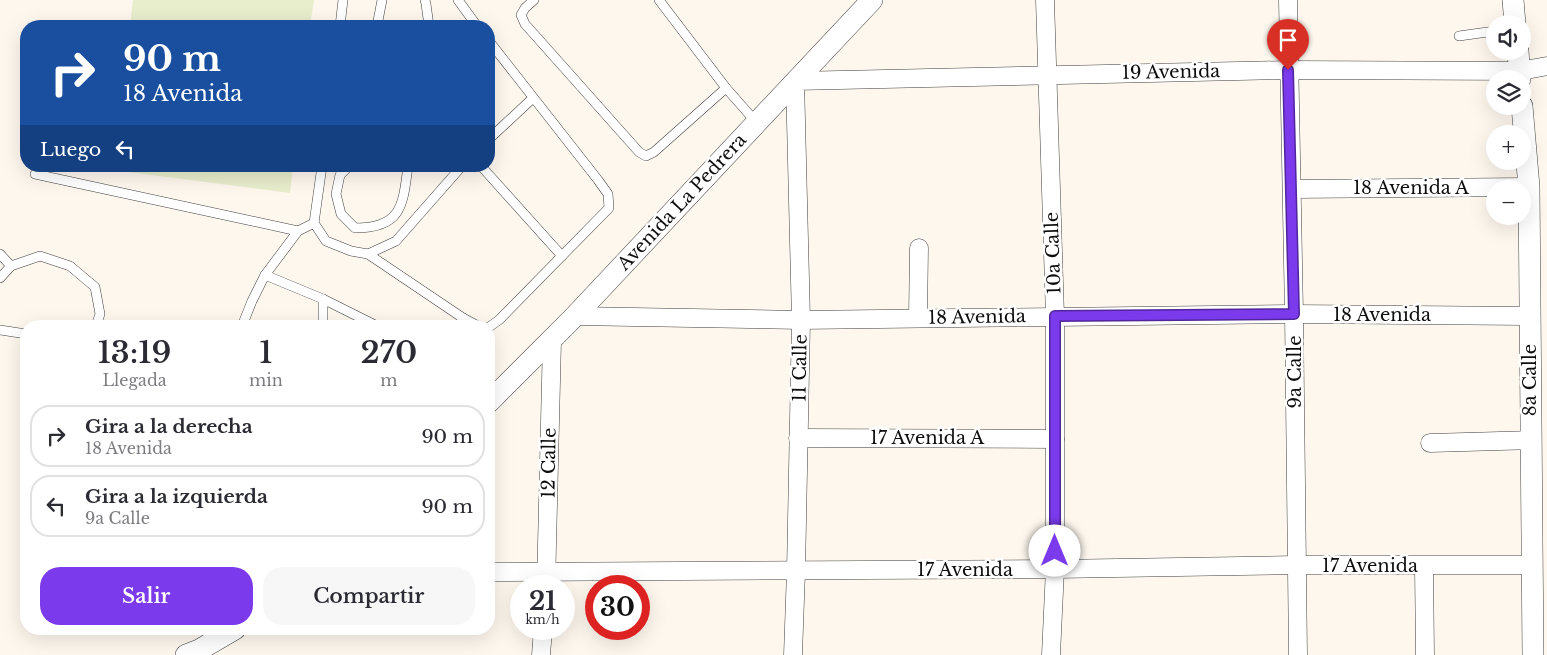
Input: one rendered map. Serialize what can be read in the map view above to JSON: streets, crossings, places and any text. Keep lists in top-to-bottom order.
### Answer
{
  "streets": {
    "street": [
      "19 Avenida",
      "18 Avenida A",
      "Avenida La Pedrera",
      "10a Calle",
      "18 Avenida",
      "11 Calle",
      "9a Calle",
      "8a Calle",
      "17 Avenida A",
      "12 Calle",
      "17 Avenida"
    ]
  },
  "crossings": [
    ["19 Avenida", "Avenida La Pedrera"],
    ["19 Avenida", "10a Calle"],
    ["19 Avenida", "11 Calle"],
    ["19 Avenida", "9a Calle"],
    ["18 Avenida A", "9a Calle"],
    ["Avenida La Pedrera", "18 Avenida"],
    ["Avenida La Pedrera", "11 Calle"],
    ["Avenida La Pedrera", "12 Calle"],
    ["10a Calle", "18 Avenida"],
    ["10a Calle", "17 Avenida A"],
    ["10a Calle", "17 Avenida"],
    ["18 Avenida", "11 Calle"],
    ["18 Avenida", "9a Calle"],
    ["18 Avenida", "8a Calle"],
    ["11 Calle", "17 Avenida A"],
    ["11 Calle", "17 Avenida"],
    ["9a Calle", "17 Avenida"],
    ["8a Calle", "17 Avenida"]
  ],
  "page": {
    "map_buttons": ["+", "−"],
    "turn": ["90 m", "18 Avenida"],
    "then": "Luego",
    "eta": [
      "13:19",
      "Llegada",
      "1",
      "min",
      "270",
      "m"
    ],
    "list": [
      {
        "name": "Gira a la derecha",
        "note": "18 Avenida",
        "value": "90 m"
      },
      {
        "name": "Gira a la izquierda",
        "note": "9a Calle",
        "value": "90 m"
      }
    ],
    "buttons": ["Salir", "Compartir"],
    "speed": "21 km/h",
    "limit": "30"
  }
}
